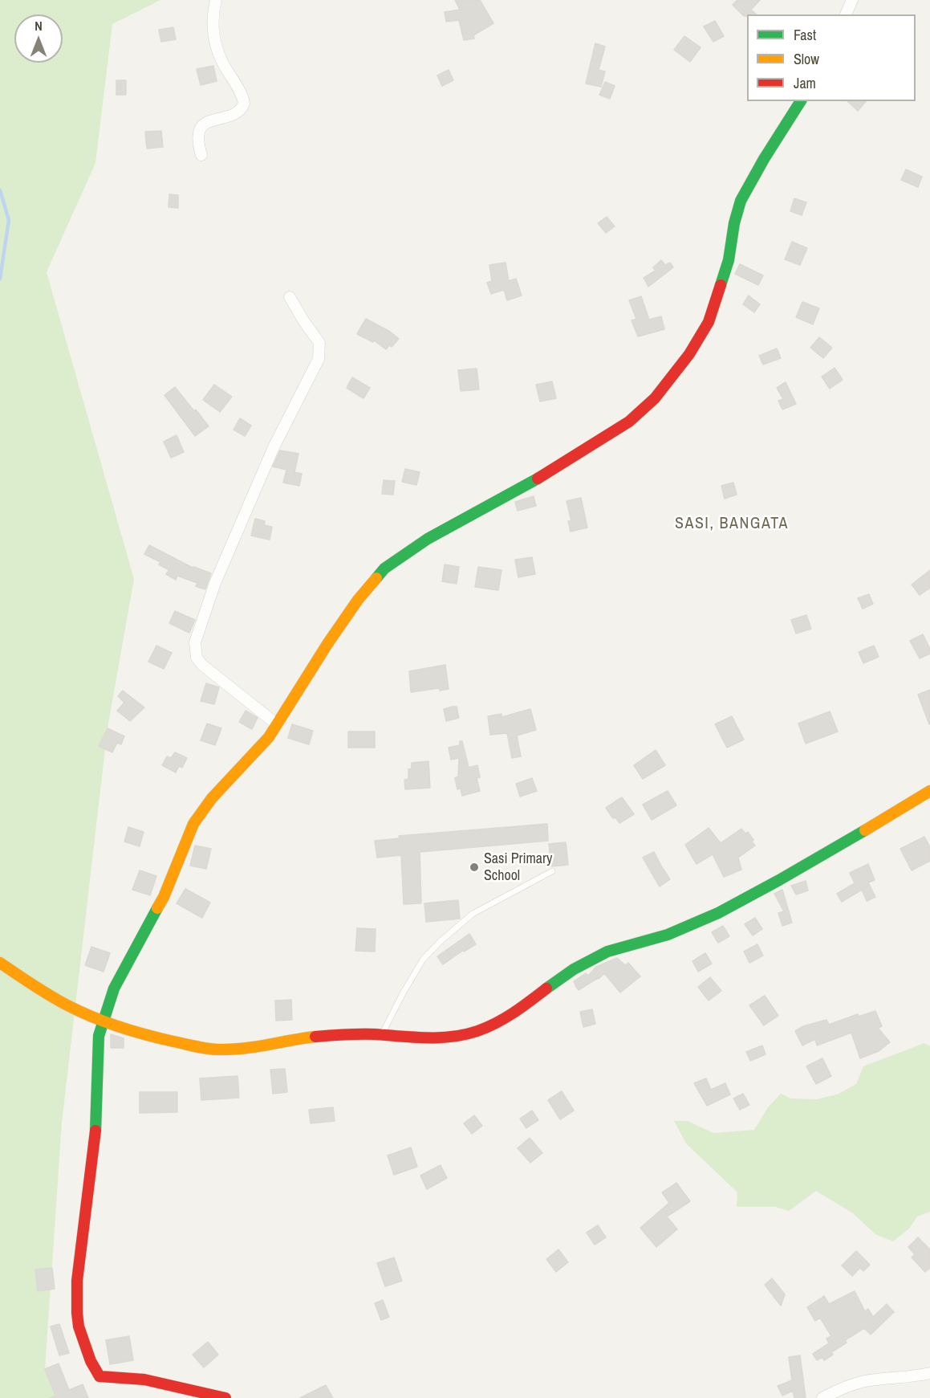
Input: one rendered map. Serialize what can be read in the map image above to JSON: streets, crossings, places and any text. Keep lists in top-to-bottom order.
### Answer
{
  "districts": ["SASI, BANGATA"],
  "places": ["Sasi Primary School"],
  "legend": ["Fast", "Slow", "Jam"],
  "north": "top"
}
